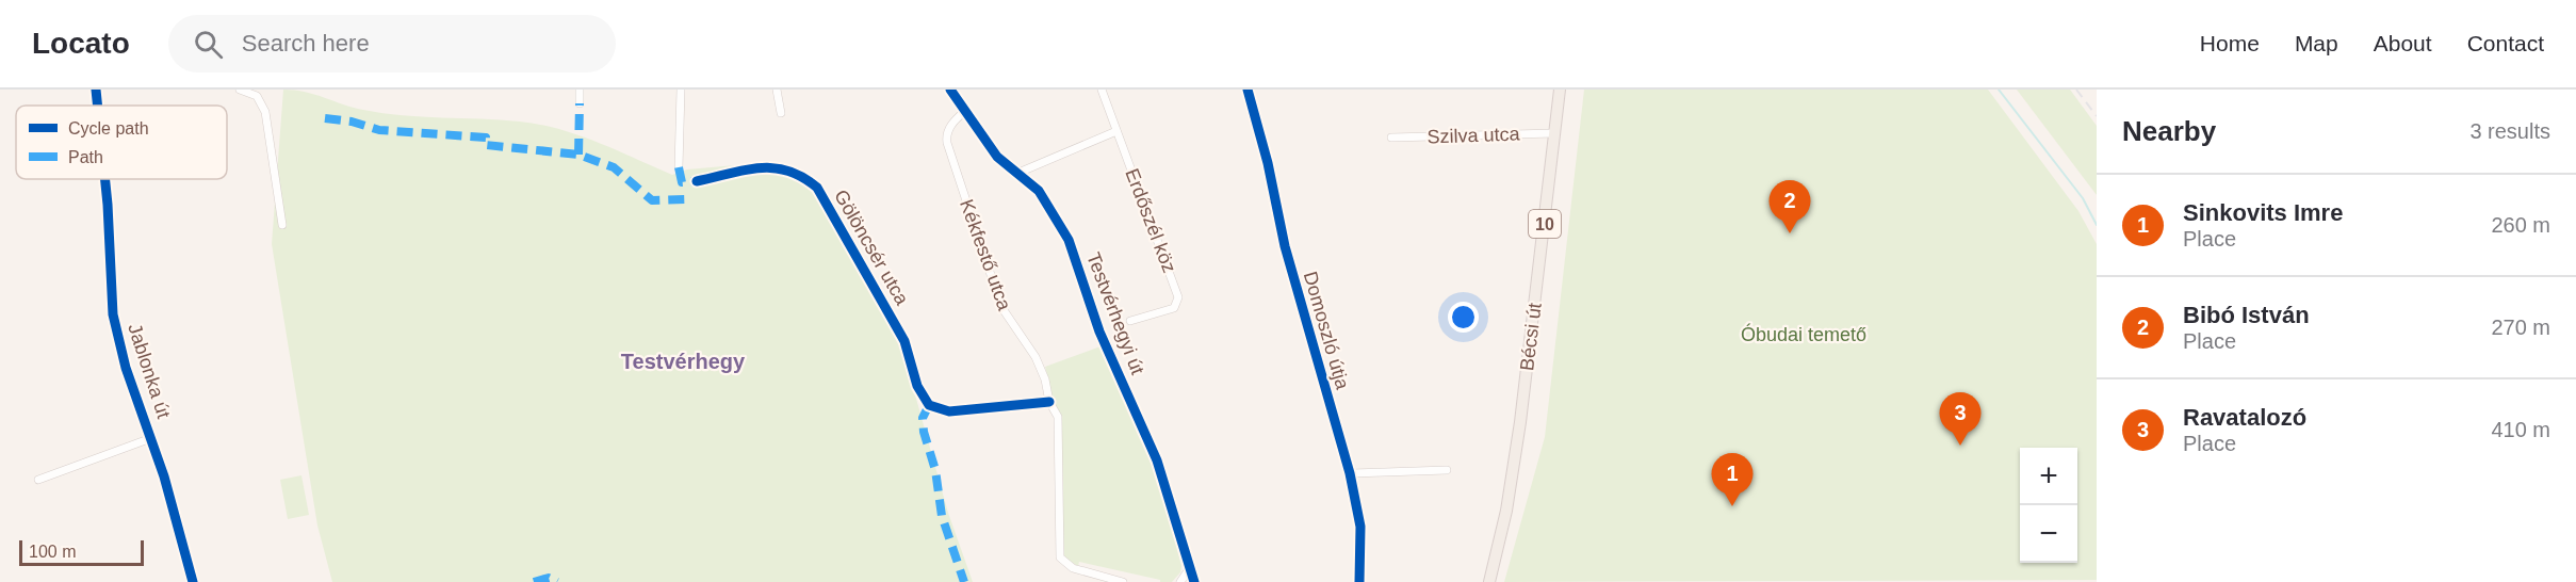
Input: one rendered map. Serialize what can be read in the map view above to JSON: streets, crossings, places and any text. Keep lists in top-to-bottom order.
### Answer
{
  "streets": {
    "main road": ["10", "Bécsi út"],
    "street": [
      "Szilva utca",
      "Erdőszél köz",
      "Gölöncsér utca",
      "Kékfestő utca",
      "Testvérhegyi út",
      "Domoszló útja",
      "Jablonka út"
    ]
  },
  "crossings": [
    ["Szilva utca", "Bécsi út"],
    ["Gölöncsér utca", "Kékfestő utca"],
    ["Kékfestő utca", "Testvérhegyi út"]
  ],
  "districts": ["Testvérhegy"],
  "parks": ["Óbudai temető"],
  "legend": ["Cycle path", "Path"],
  "scale_bar": "100 m",
  "page": {
    "header": "Locato",
    "search": "Search here",
    "nav": [
      "Home",
      "Map",
      "About",
      "Contact"
    ],
    "heading": ["Nearby", "3 results"],
    "list": [
      {
        "mark": "1",
        "name": "Sinkovits Imre",
        "note": "Place",
        "value": "260 m"
      },
      {
        "mark": "2",
        "name": "Bibó István",
        "note": "Place",
        "value": "270 m"
      },
      {
        "mark": "3",
        "name": "Ravatalozó",
        "note": "Place",
        "value": "410 m"
      }
    ],
    "pins": ["2", "3", "1"],
    "map_buttons": ["+", "−"],
    "scale": "100 m"
  }
}
